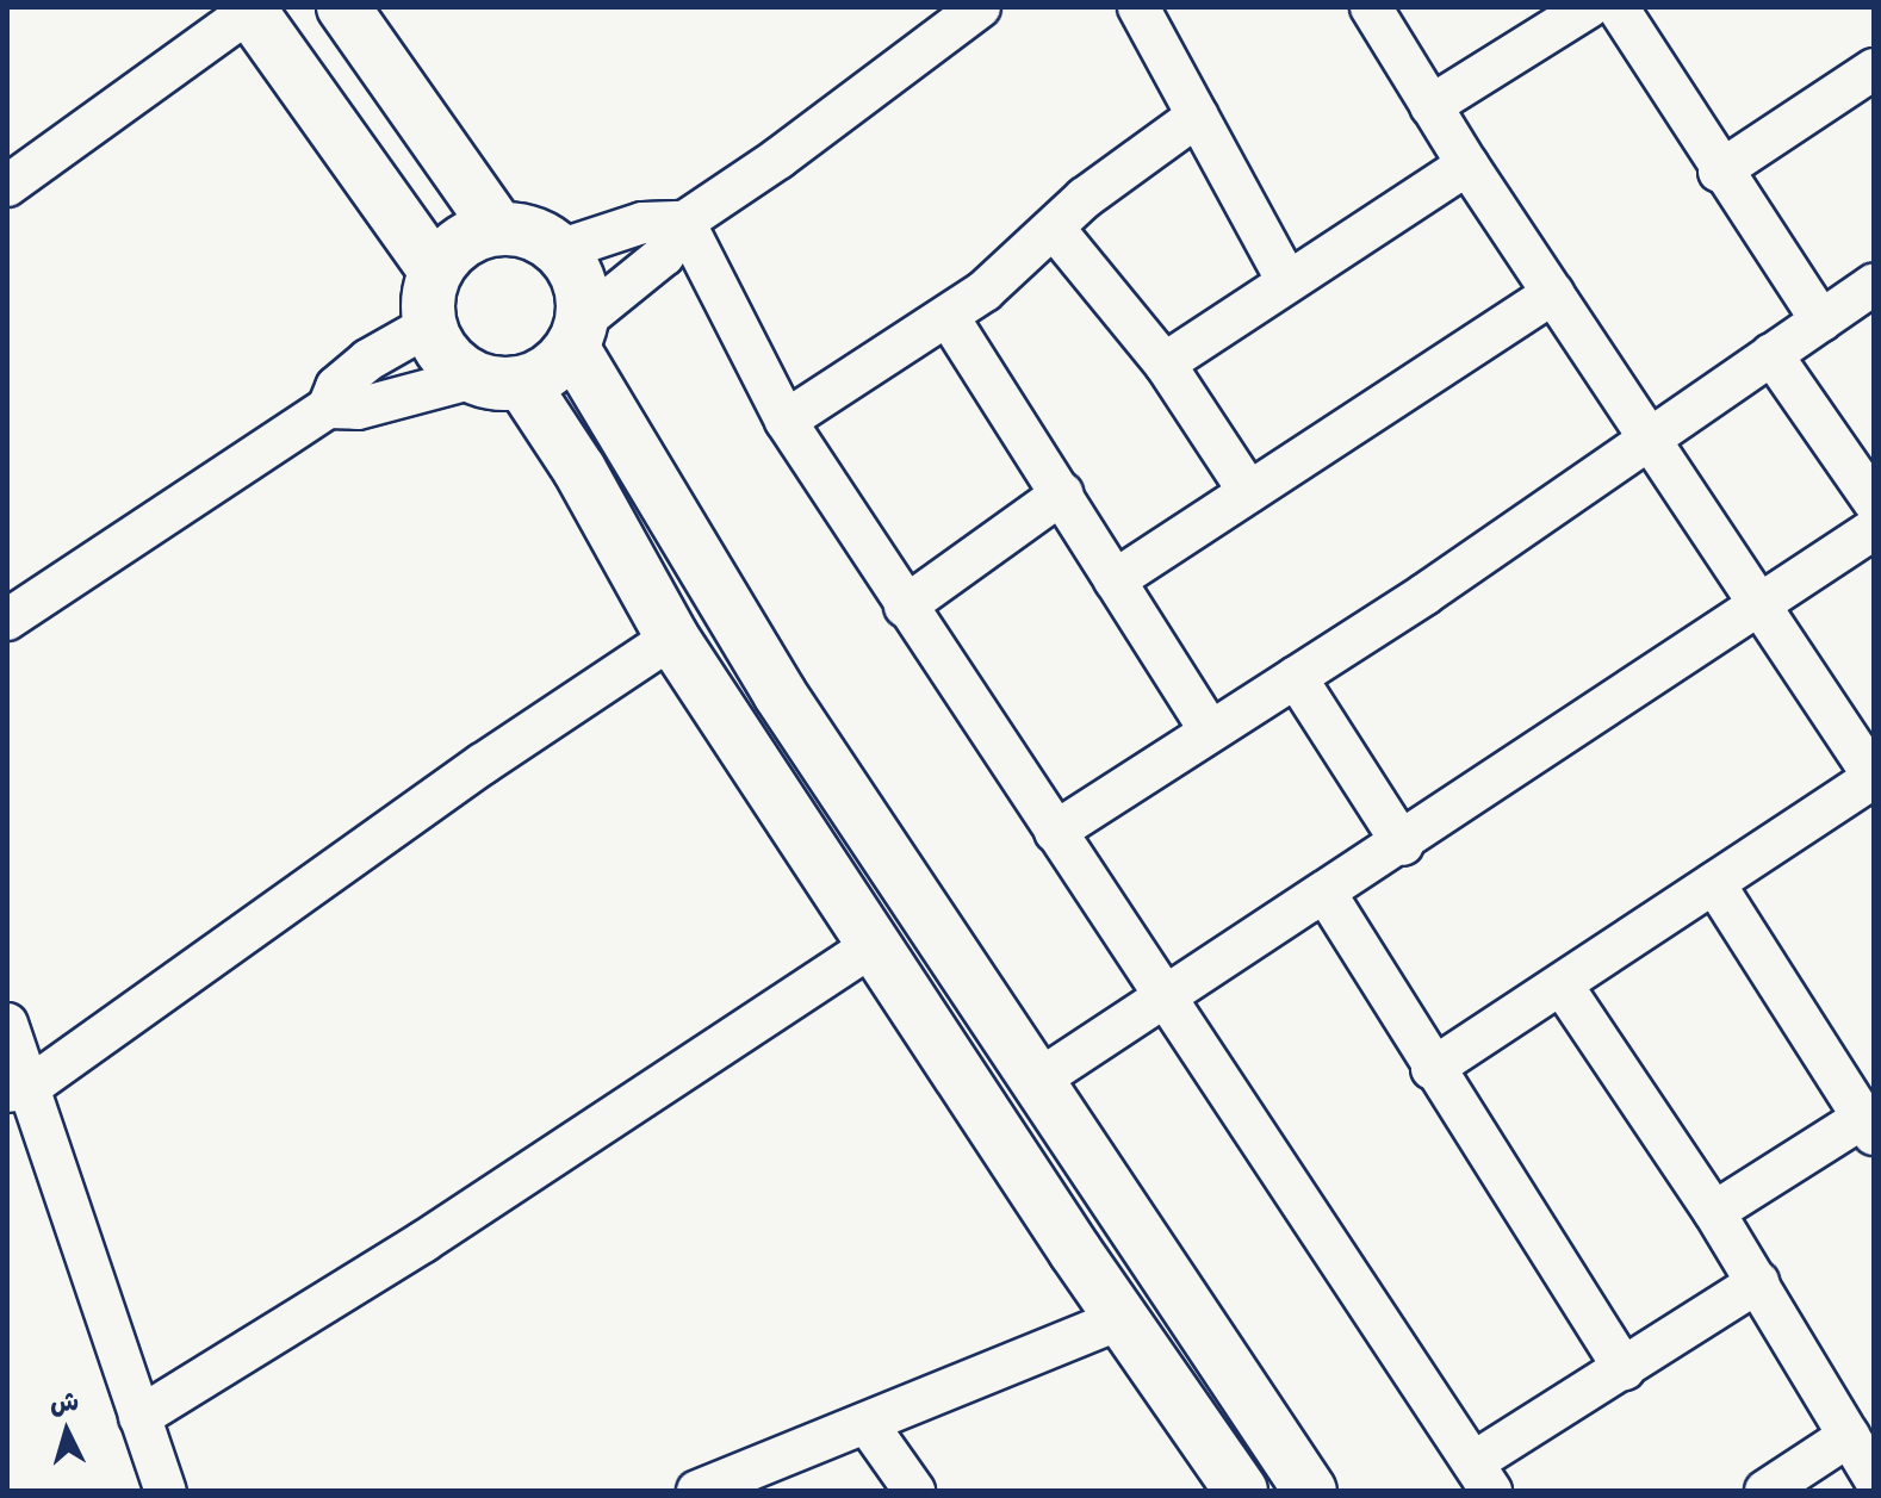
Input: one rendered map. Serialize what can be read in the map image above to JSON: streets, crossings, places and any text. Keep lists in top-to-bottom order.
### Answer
{
  "north": "top"
}
